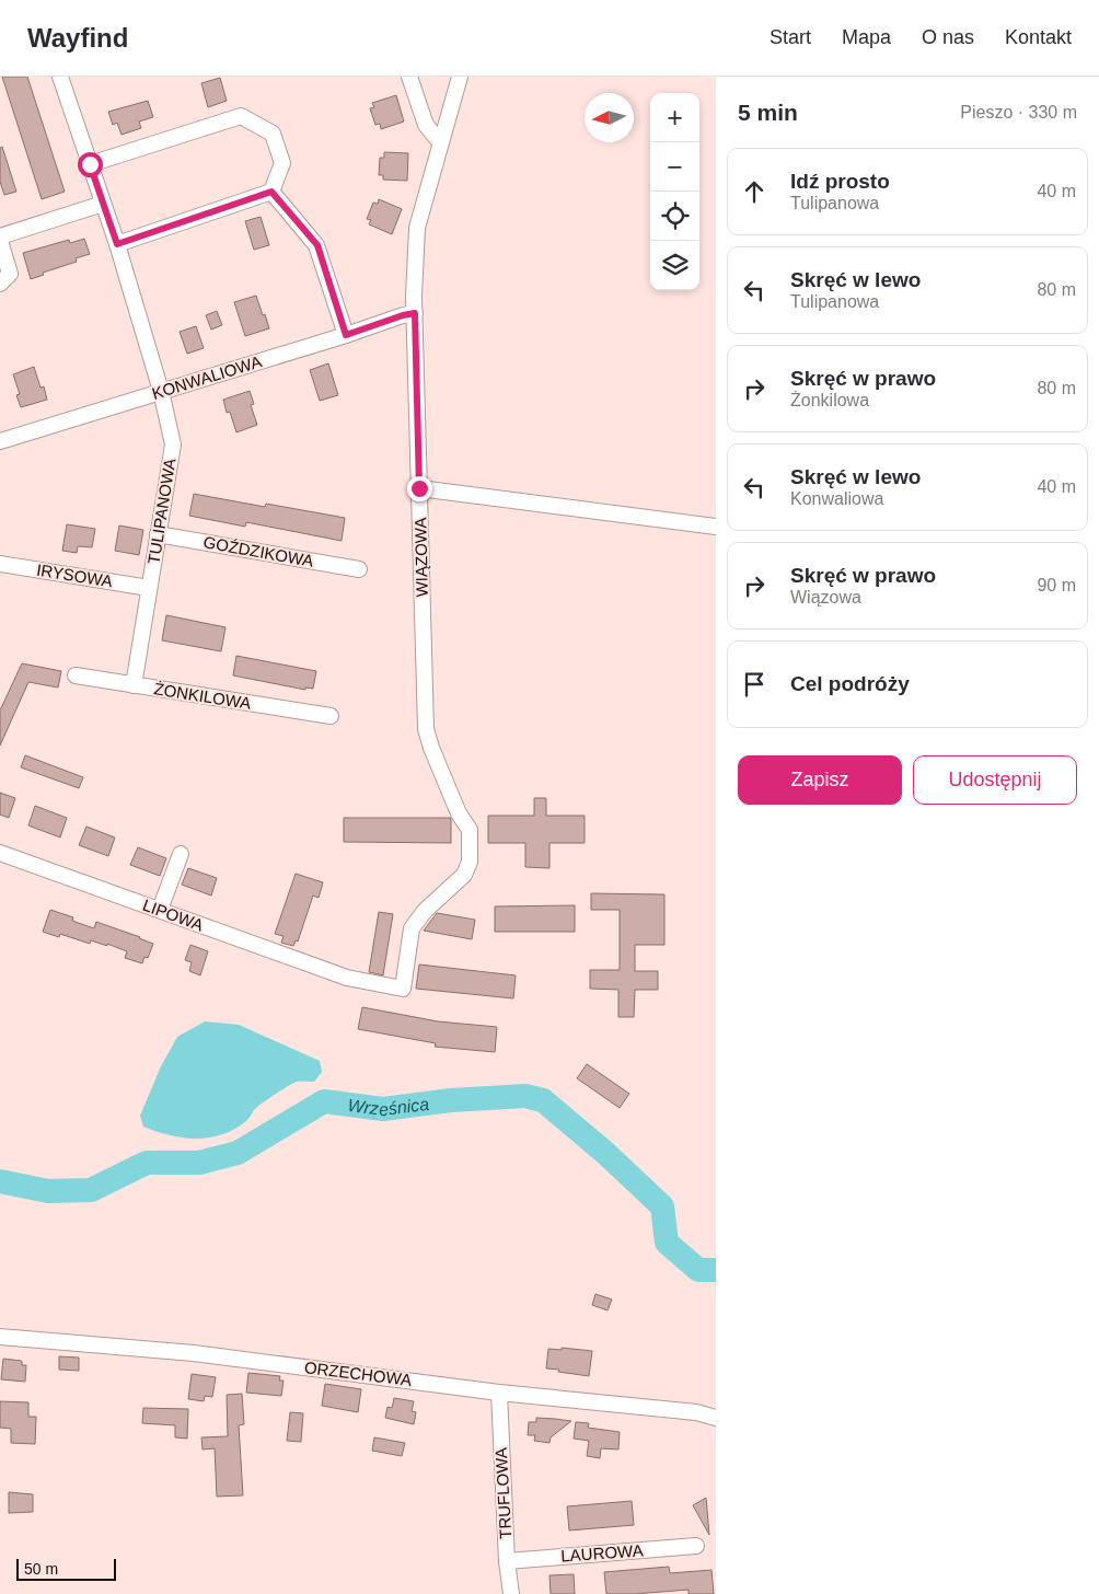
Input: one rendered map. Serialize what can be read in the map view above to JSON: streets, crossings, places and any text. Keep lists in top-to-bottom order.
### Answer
{
  "streets": {
    "street": [
      "KONWALIOWA",
      "TULIPANOWA",
      "GOŹDZIKOWA",
      "WIĄZOWA",
      "IRYSOWA",
      "ŻONKILOWA",
      "LIPOWA",
      "ORZECHOWA",
      "TRUFLOWA",
      "LAUROWA"
    ]
  },
  "crossings": [
    ["KONWALIOWA", "TULIPANOWA"],
    ["KONWALIOWA", "WIĄZOWA"],
    ["TULIPANOWA", "GOŹDZIKOWA"],
    ["TULIPANOWA", "IRYSOWA"],
    ["TULIPANOWA", "ŻONKILOWA"],
    ["WIĄZOWA", "LIPOWA"],
    ["ORZECHOWA", "TRUFLOWA"],
    ["TRUFLOWA", "LAUROWA"]
  ],
  "water": ["Wrześnica"],
  "scale_bar": "50 m",
  "north": "left",
  "page": {
    "header": "Wayfind",
    "nav": [
      "Start",
      "Mapa",
      "O nas",
      "Kontakt"
    ],
    "heading": ["5 min", "Pieszo · 330 m"],
    "map_buttons": ["+", "−"],
    "list": [
      ["Idź prosto", "Tulipanowa", "40 m"],
      ["Skręć w lewo", "Tulipanowa", "80 m"],
      ["Skręć w prawo", "Żonkilowa", "80 m"],
      ["Skręć w lewo", "Konwaliowa", "40 m"],
      ["Skręć w prawo", "Wiązowa", "90 m"],
      "Cel podróży"
    ],
    "buttons": ["Zapisz", "Udostępnij"],
    "scale": "50 m"
  }
}
